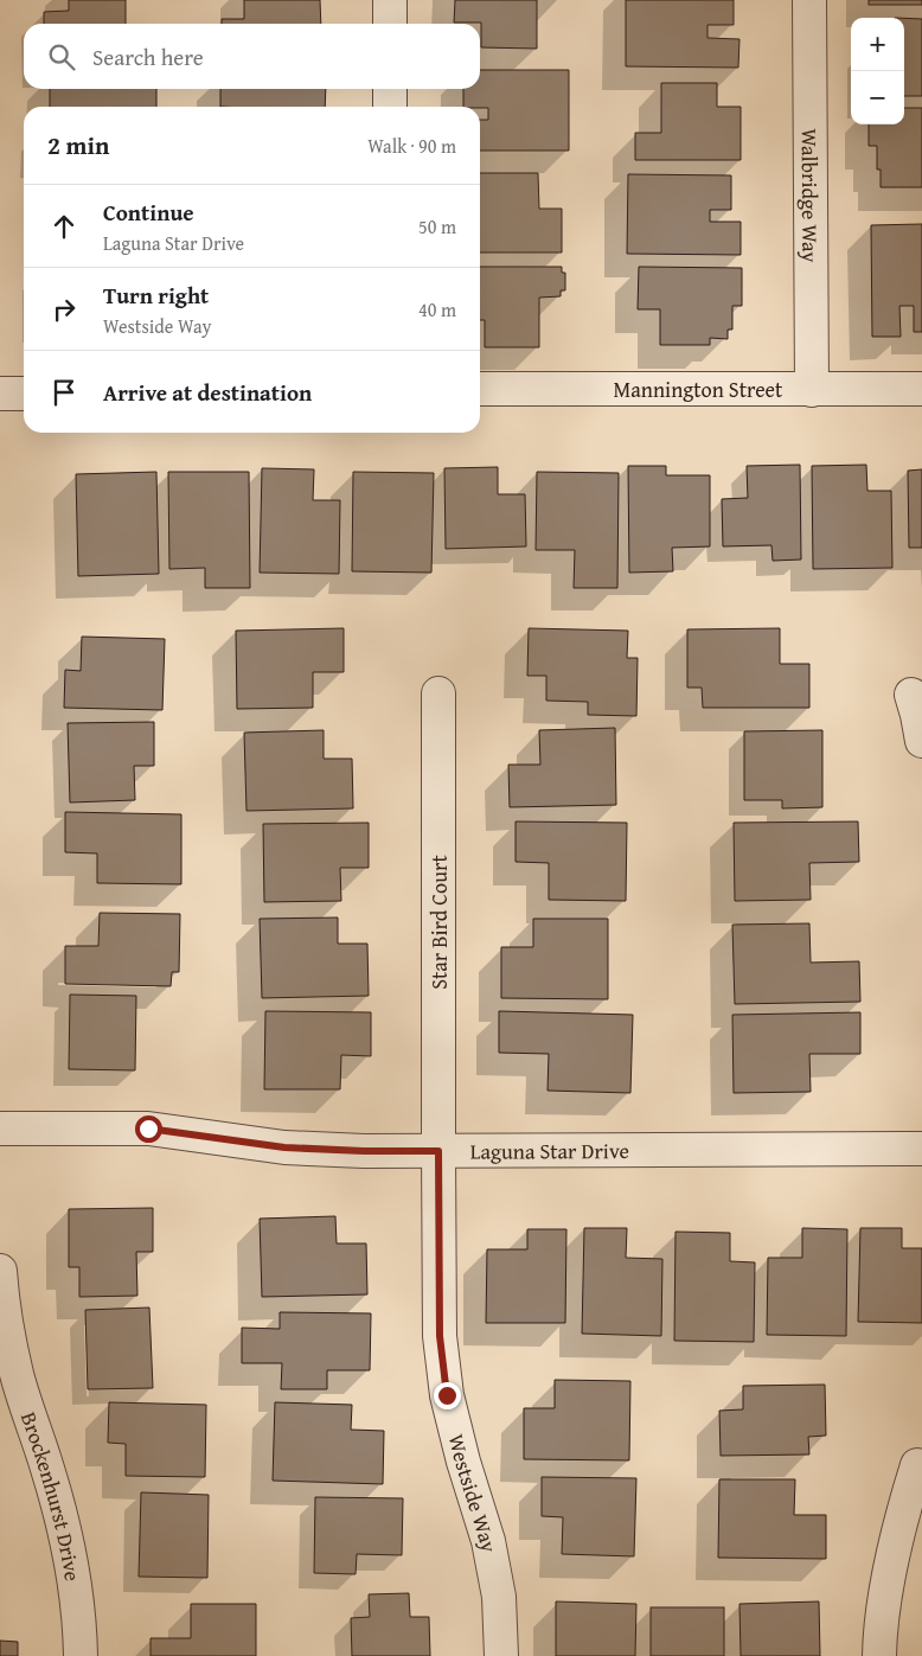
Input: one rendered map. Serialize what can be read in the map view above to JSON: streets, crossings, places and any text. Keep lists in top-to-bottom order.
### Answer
{
  "streets": {
    "street": [
      "Walbridge Way",
      "Mannington Street",
      "Star Bird Court",
      "Laguna Star Drive",
      "Westside Way",
      "Brockenhurst Drive"
    ]
  },
  "crossings": [
    ["Walbridge Way", "Mannington Street"],
    ["Star Bird Court", "Laguna Star Drive"],
    ["Star Bird Court", "Westside Way"],
    ["Laguna Star Drive", "Westside Way"]
  ],
  "page": {
    "map_buttons": ["+", "−"],
    "search": "Search here",
    "heading": ["2 min", "Walk · 90 m"],
    "list": [
      ["Continue", "Laguna Star Drive", "50 m"],
      ["Turn right", "Westside Way", "40 m"],
      "Arrive at destination"
    ]
  }
}
